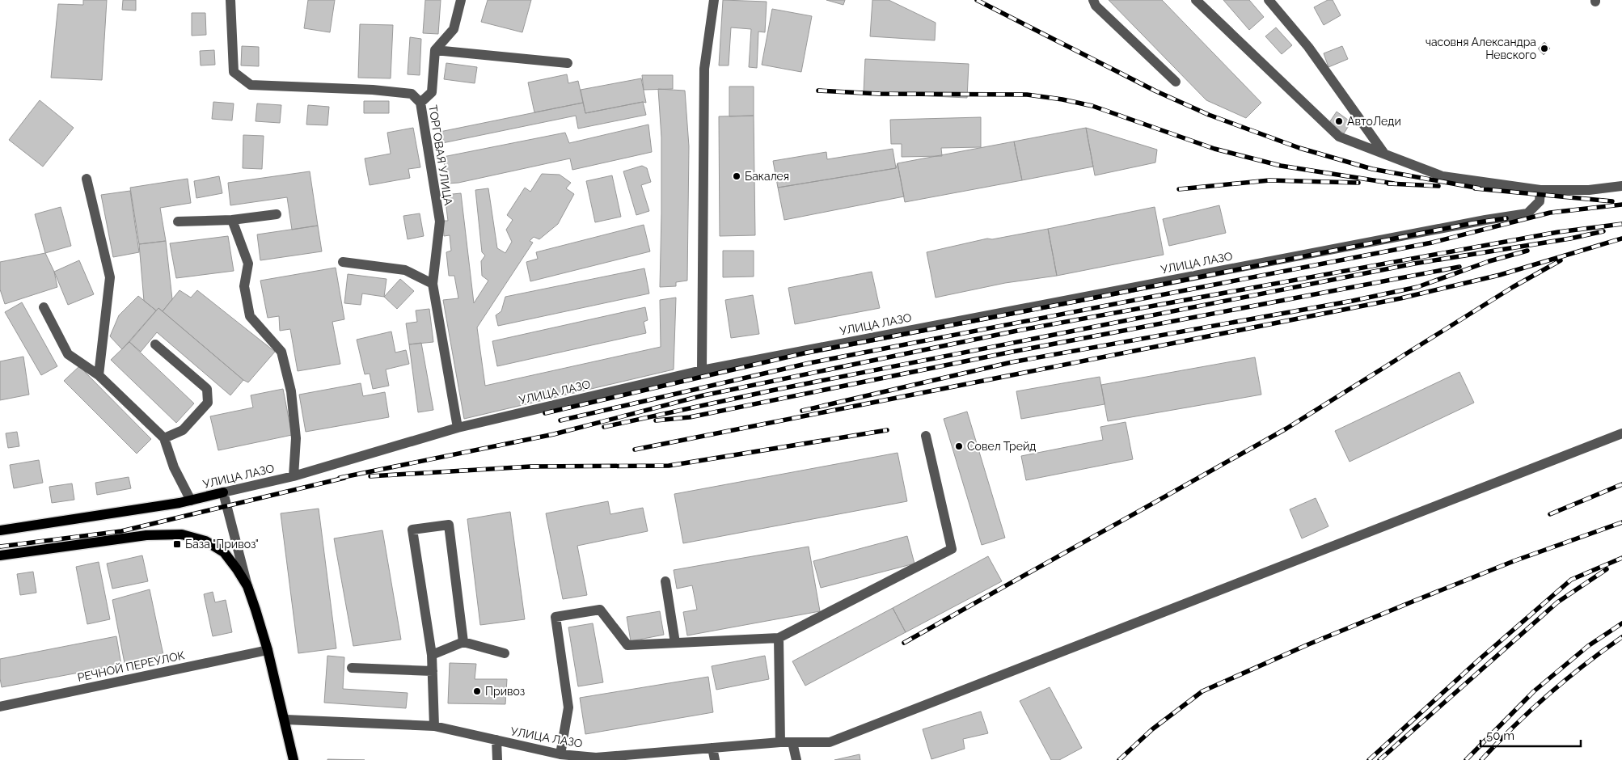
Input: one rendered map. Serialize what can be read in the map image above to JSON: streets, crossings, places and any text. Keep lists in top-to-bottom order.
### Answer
{
  "streets": {
    "main road": ["УЛИЦА ЛАЗО"],
    "street": ["ТОРГОВАЯ УЛИЦА", "РЕЧНОЙ ПЕРЕУЛОК"]
  },
  "crossings": [
    ["ТОРГОВАЯ УЛИЦА", "УЛИЦА ЛАЗО"]
  ],
  "places": {
    "other": [
      "часовня Александра Невского",
      "АвтоЛеди",
      "Бакалея",
      "Совел Трейд",
      "Привоз"
    ],
    "transit": ["База \"Привоз\""]
  },
  "scale_bar": "50 m"
}
